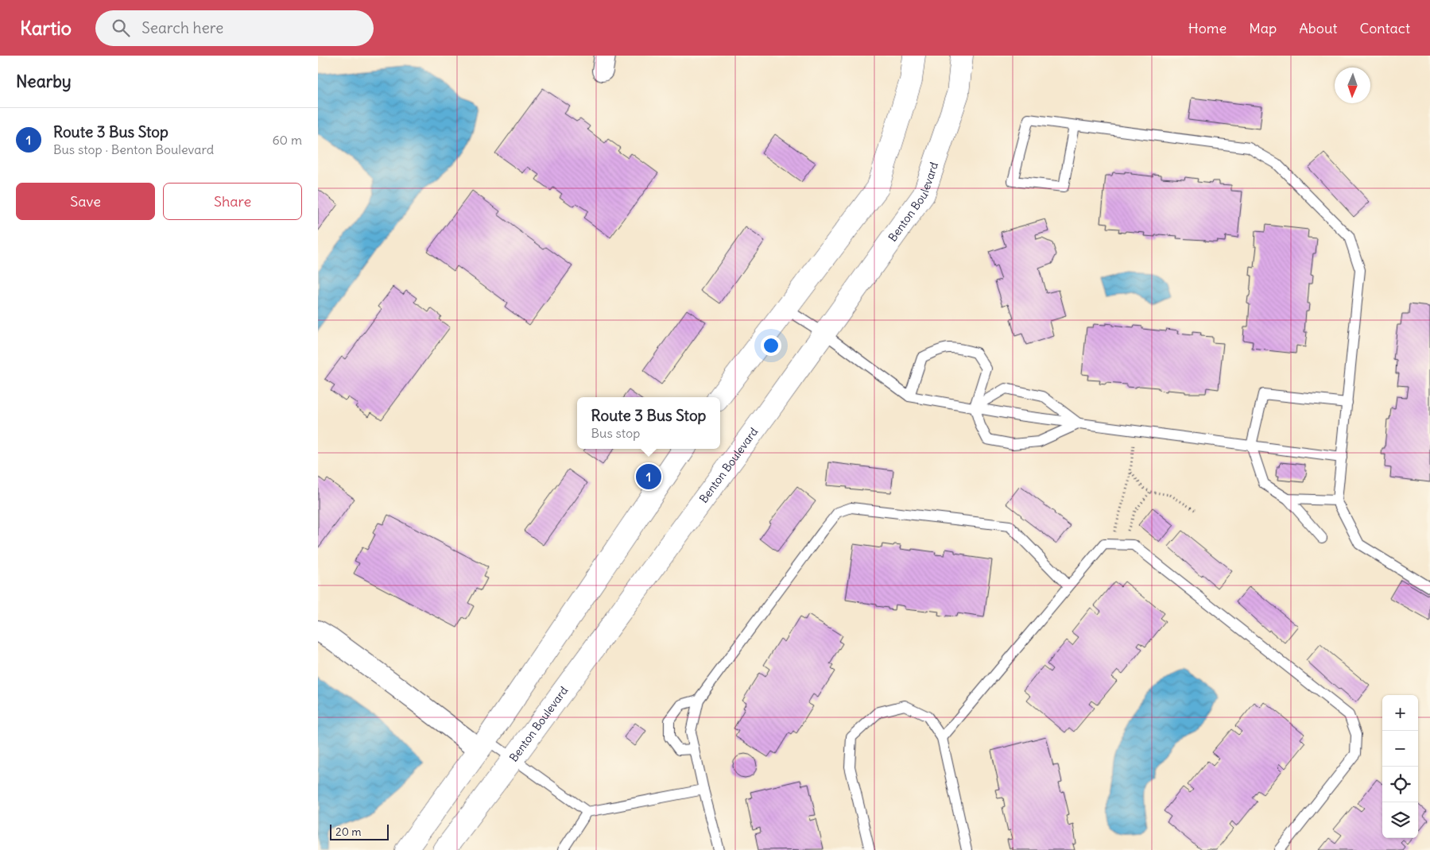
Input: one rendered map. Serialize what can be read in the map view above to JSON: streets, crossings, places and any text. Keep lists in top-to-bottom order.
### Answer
{
  "streets": {
    "street": ["Benton Boulevard"]
  },
  "scale_bar": "20 m",
  "north": "bottom",
  "page": {
    "header": "Kartio",
    "search": "Search here",
    "nav": [
      "Home",
      "Map",
      "About",
      "Contact"
    ],
    "heading": "Nearby",
    "list": [
      {
        "mark": "1",
        "name": "Route 3 Bus Stop",
        "note": "Bus stop · Benton Boulevard",
        "value": "60 m"
      }
    ],
    "buttons": ["Save", "Share"],
    "popup": ["Route 3 Bus Stop", "Bus stop"],
    "pins": "1",
    "map_buttons": ["+", "−"],
    "scale": "20 m"
  }
}
